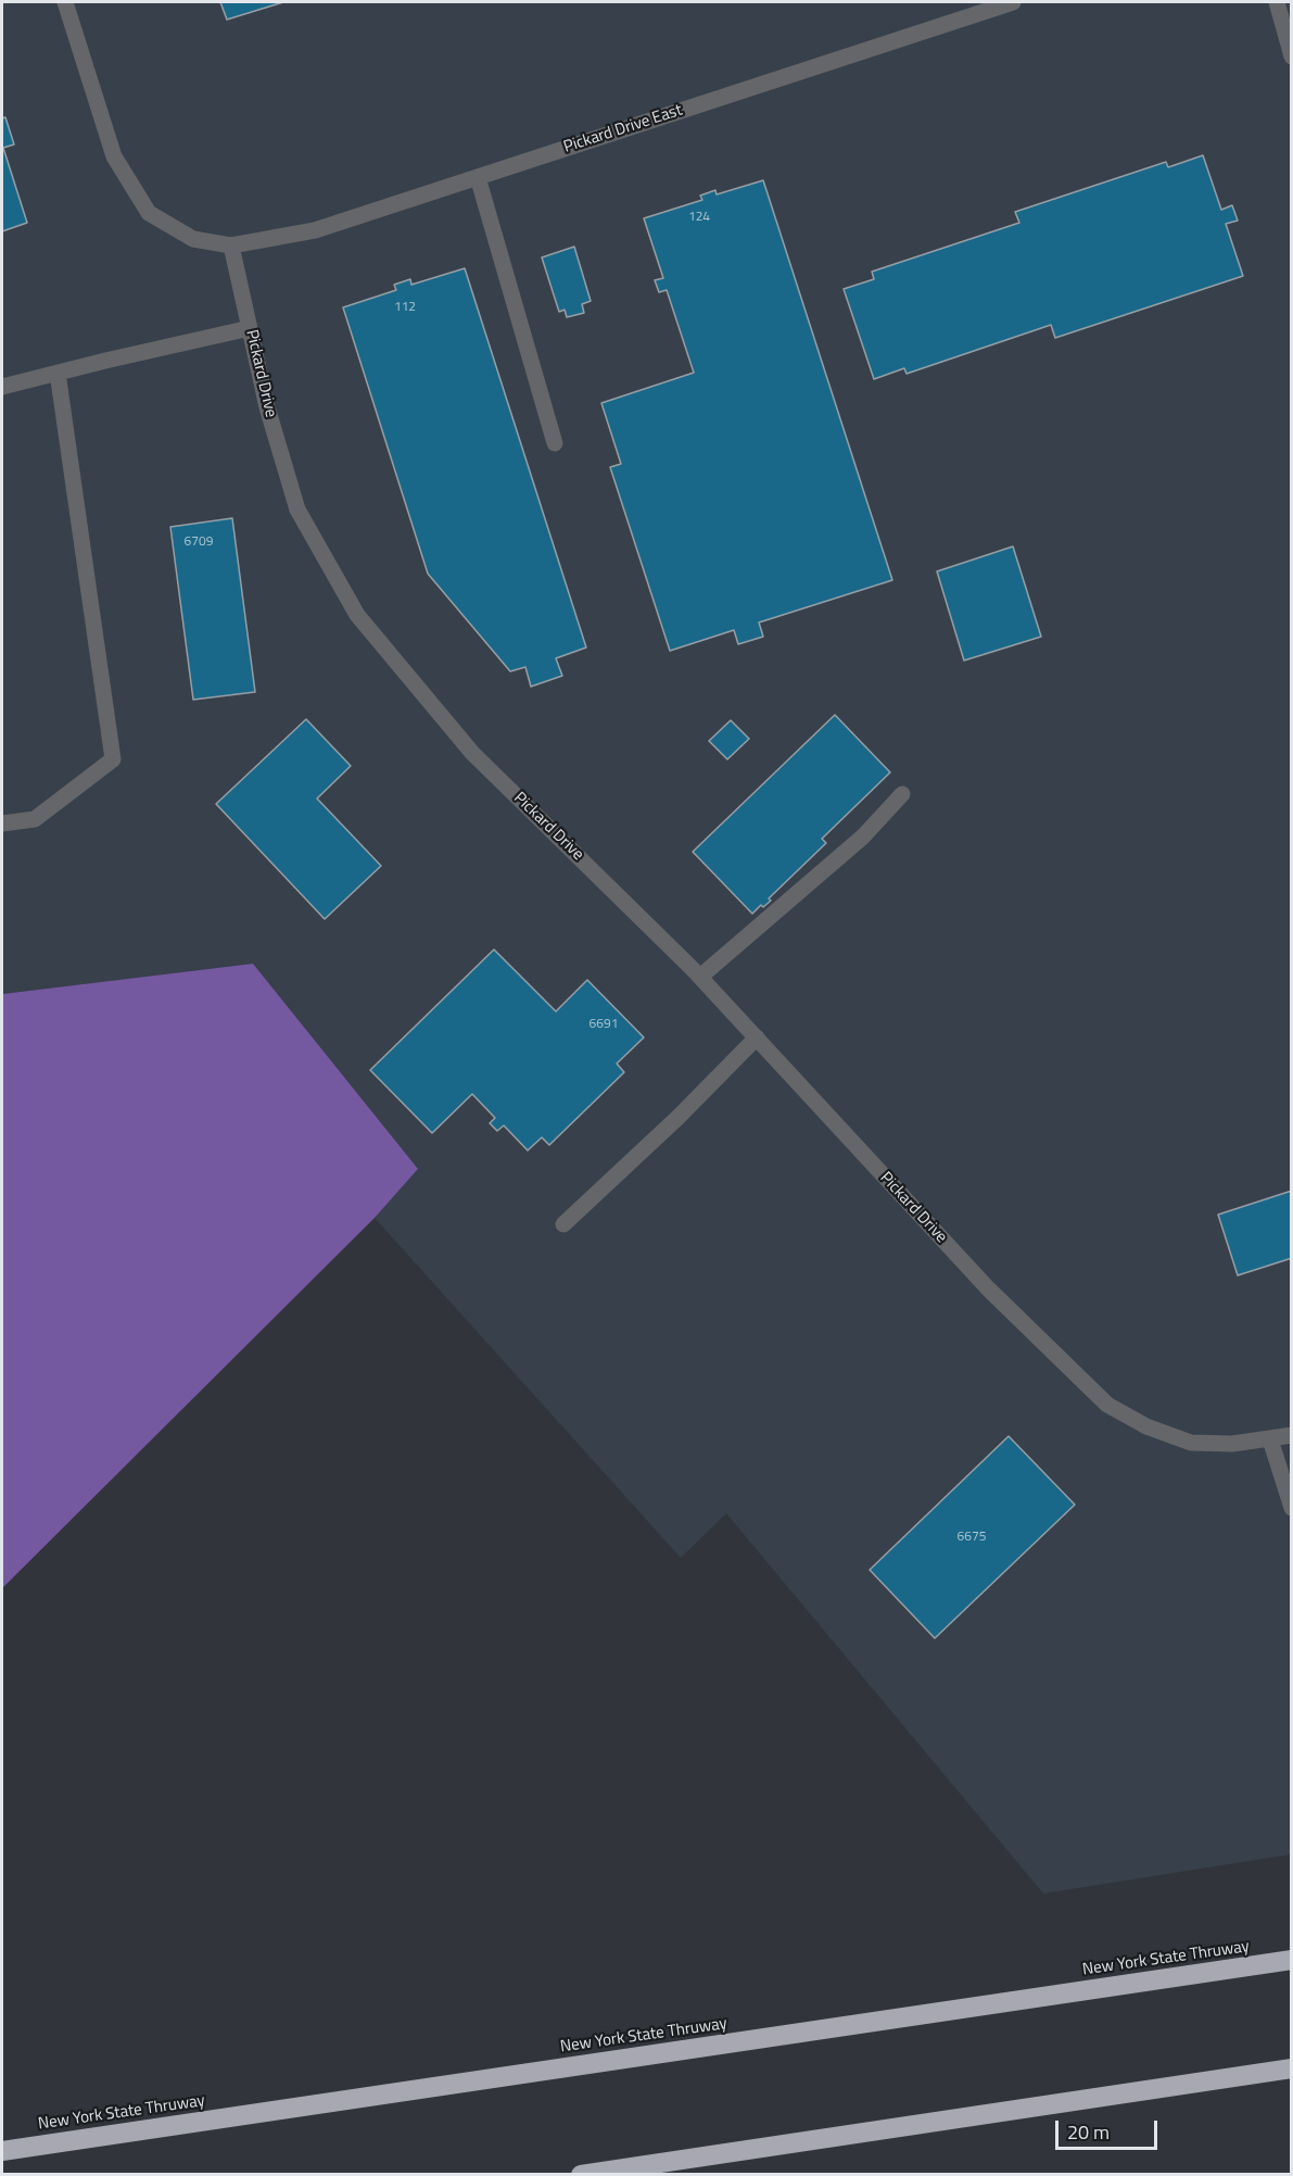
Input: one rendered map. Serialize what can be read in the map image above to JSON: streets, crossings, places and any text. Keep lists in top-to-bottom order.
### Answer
{
  "streets": {
    "highway": ["New York State Thruway"],
    "street": ["Pickard Drive East", "Pickard Drive"]
  },
  "crossings": [
    ["Pickard Drive East", "Pickard Drive"]
  ],
  "house_numbers": [
    "124",
    "112",
    "6709",
    "6691",
    "6675"
  ],
  "scale_bar": "20 m"
}
